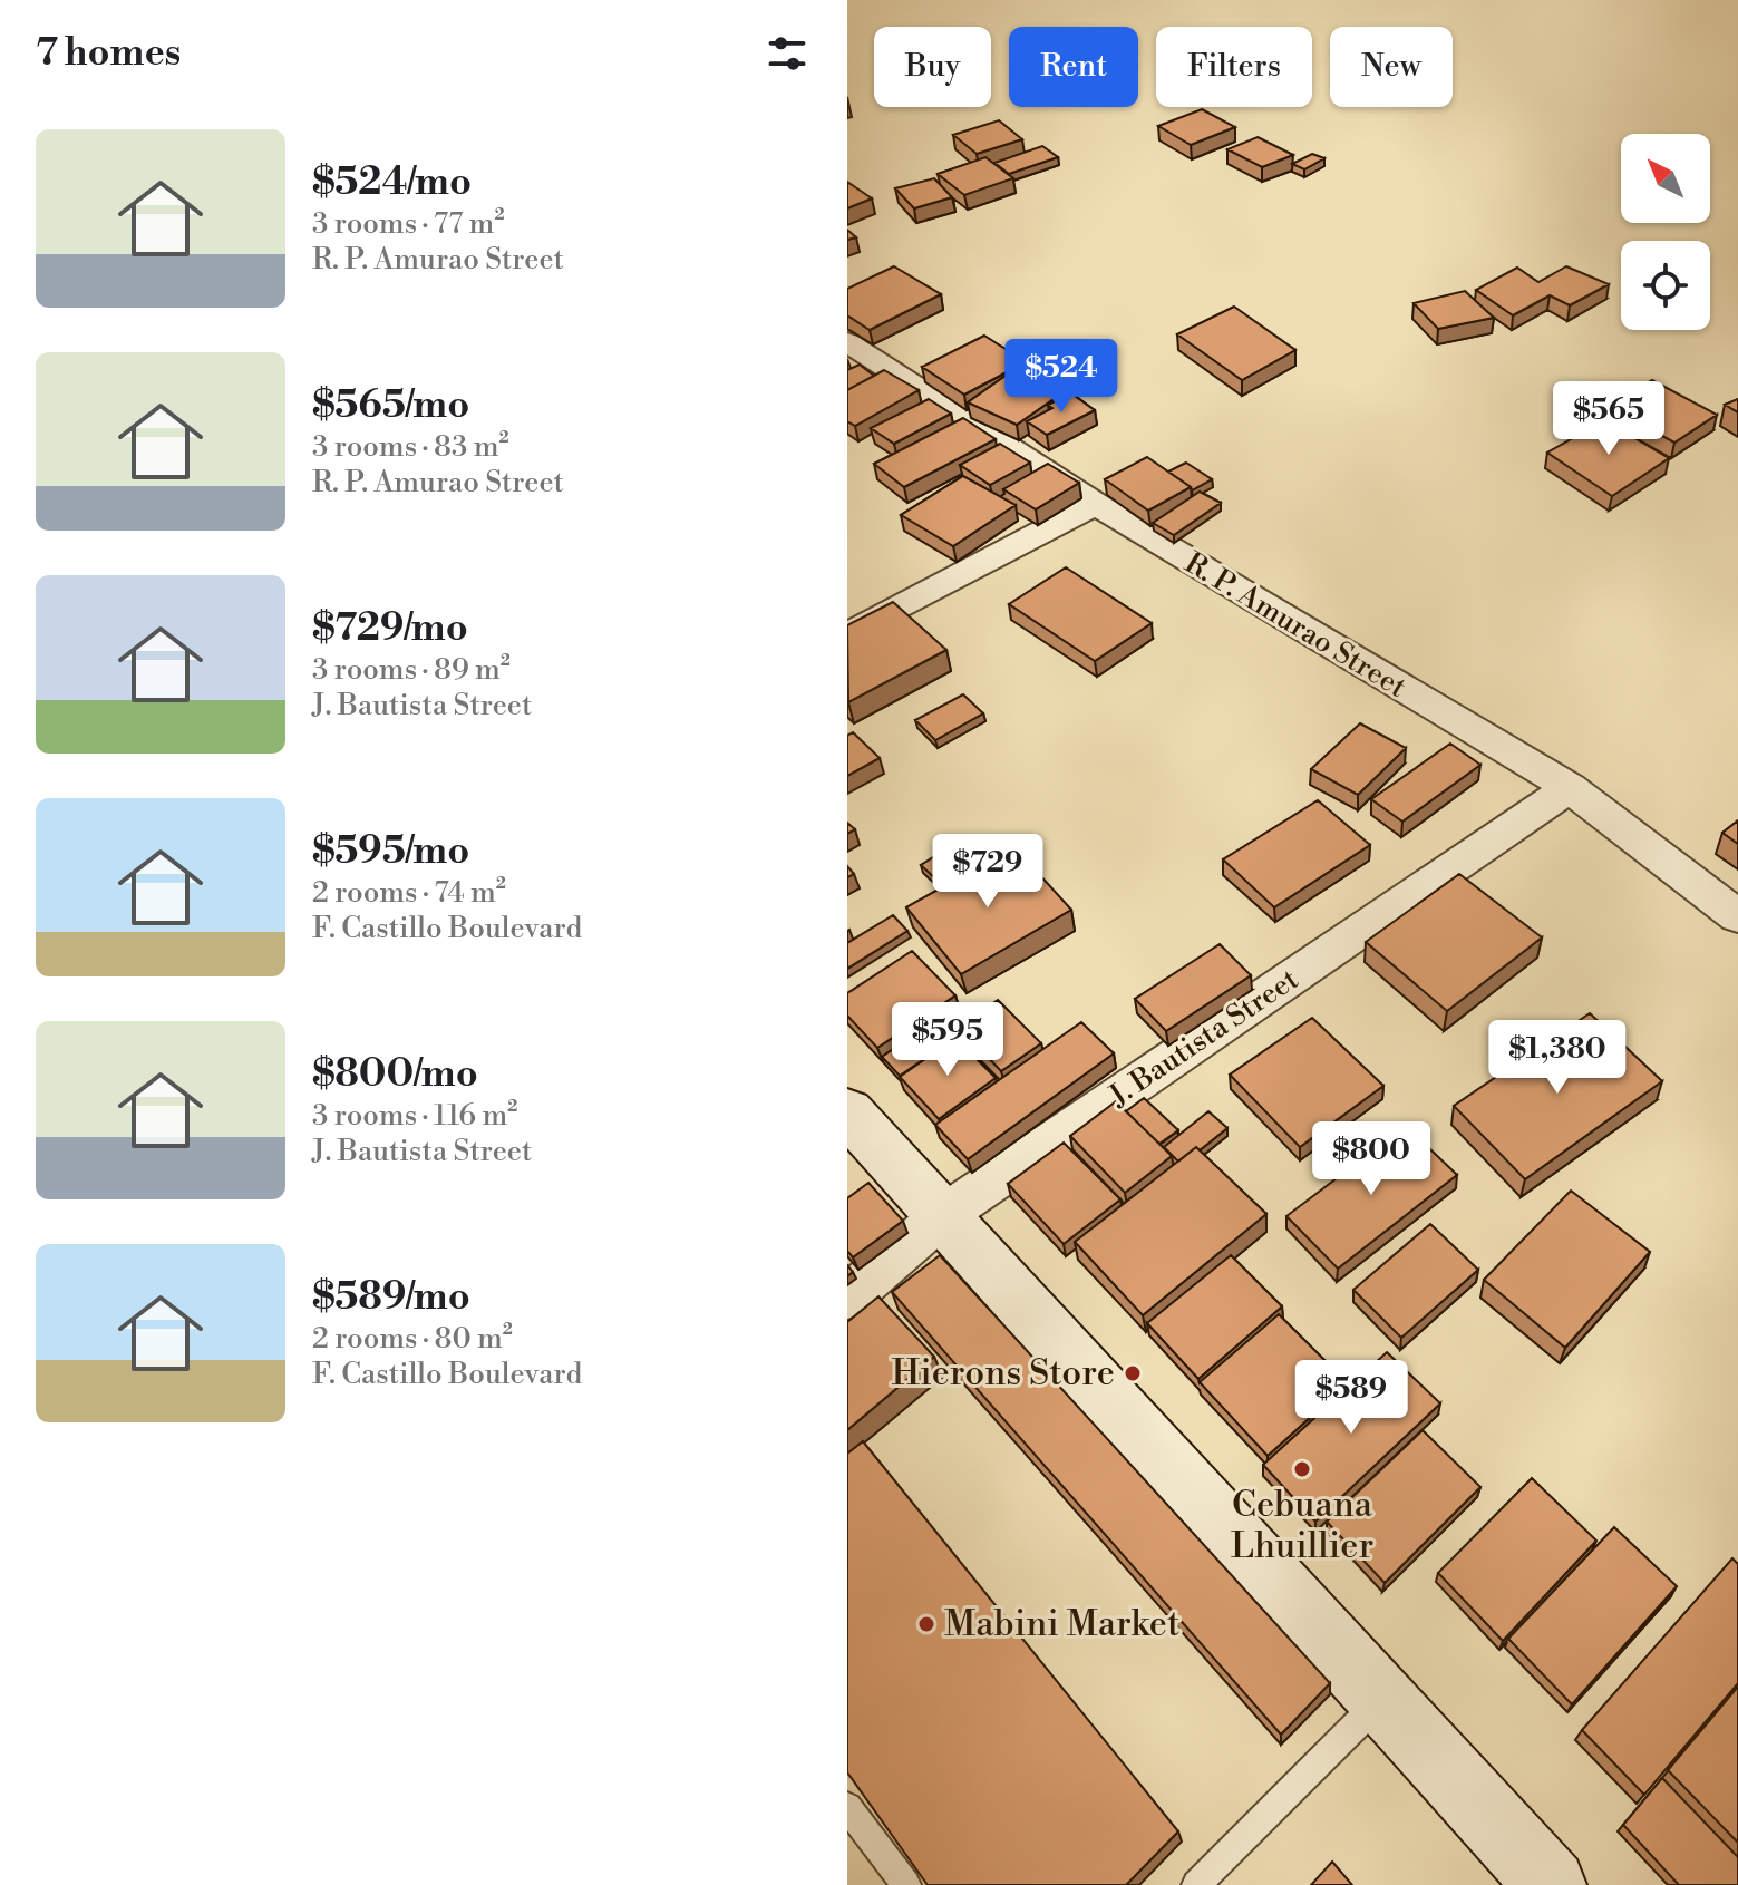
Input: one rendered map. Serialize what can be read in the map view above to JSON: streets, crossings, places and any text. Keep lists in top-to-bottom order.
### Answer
{
  "streets": {
    "street": ["R. P. Amurao Street", "J. Bautista Street"]
  },
  "crossings": [
    ["R. P. Amurao Street", "J. Bautista Street"]
  ],
  "places": ["Hierons Store", "Cebuana Lhuillier", "Mabini Market"],
  "north": "top left",
  "page": {
    "heading": "7 homes",
    "chip": [
      "Buy",
      "Rent",
      "Filters",
      "New"
    ],
    "list": [
      {
        "name": "$524/mo",
        "note": "3 rooms · 77 m² · R. P. Amurao Street"
      },
      {
        "name": "$565/mo",
        "note": "3 rooms · 83 m² · R. P. Amurao Street"
      },
      {
        "name": "$729/mo",
        "note": "3 rooms · 89 m² · J. Bautista Street"
      },
      {
        "name": "$595/mo",
        "note": "2 rooms · 74 m² · F. Castillo Boulevard"
      },
      {
        "name": "$800/mo",
        "note": "3 rooms · 116 m² · J. Bautista Street"
      },
      {
        "name": "$589/mo",
        "note": "2 rooms · 80 m² · F. Castillo Boulevard"
      }
    ],
    "price": [
      "$524",
      "$565",
      "$729",
      "$595",
      "$1,380",
      "$800",
      "$589"
    ]
  }
}
